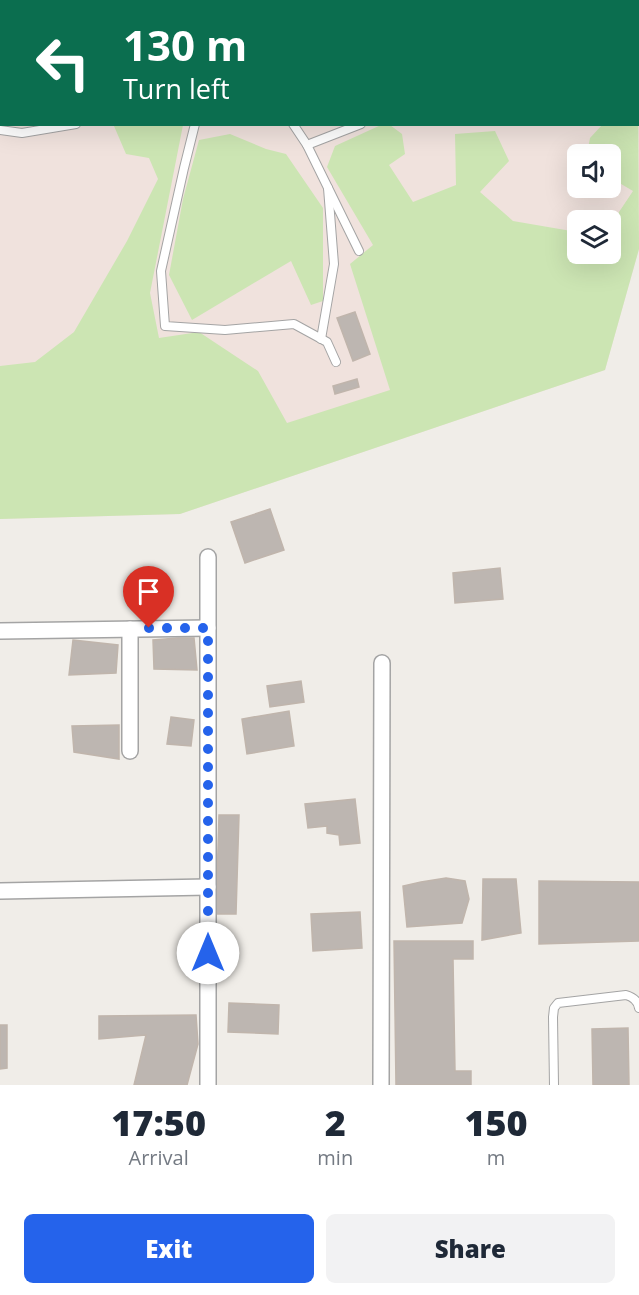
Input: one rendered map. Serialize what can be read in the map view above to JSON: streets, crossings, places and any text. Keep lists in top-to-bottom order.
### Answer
{
  "page": {
    "turn": ["130 m", "Turn left"],
    "eta": [
      "17:50",
      "Arrival",
      "2",
      "min",
      "150",
      "m"
    ],
    "buttons": ["Exit", "Share"]
  }
}
